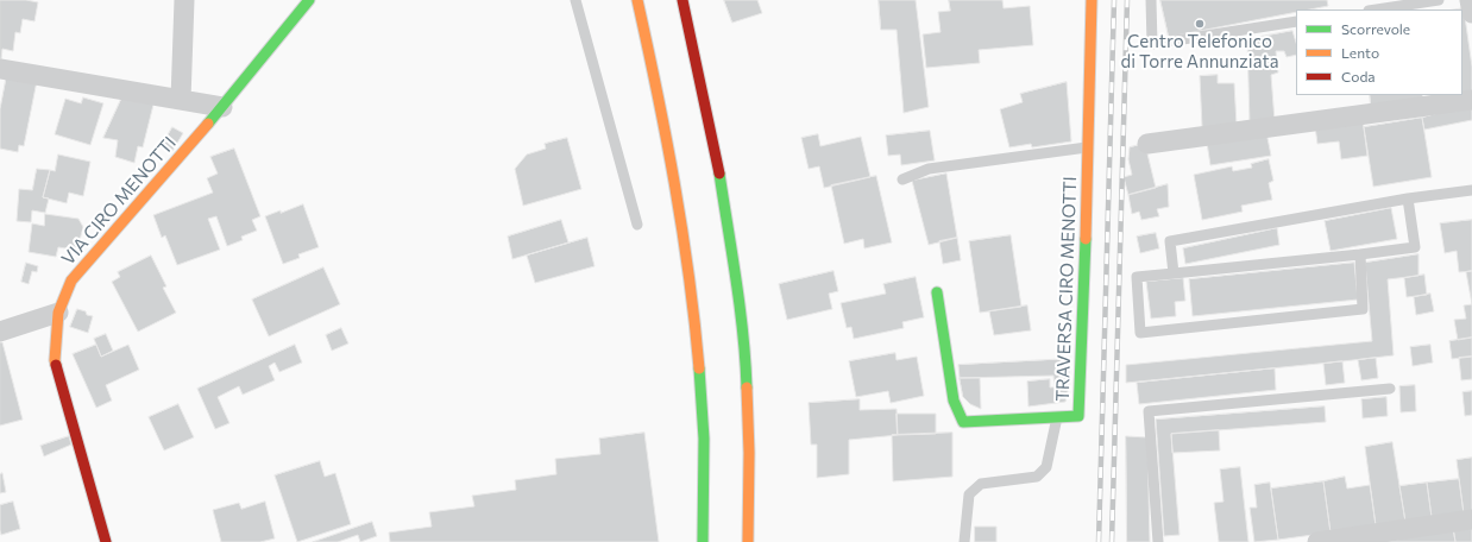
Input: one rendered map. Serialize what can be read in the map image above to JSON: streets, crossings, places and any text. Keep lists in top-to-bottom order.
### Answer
{
  "streets": {
    "main road": ["VIA CIRO MENOTTI", "TRAVERSA CIRO MENOTTI"]
  },
  "places": ["Centro Telefonico di Torre Annunziata"],
  "legend": ["Scorrevole", "Lento", "Coda"]
}
